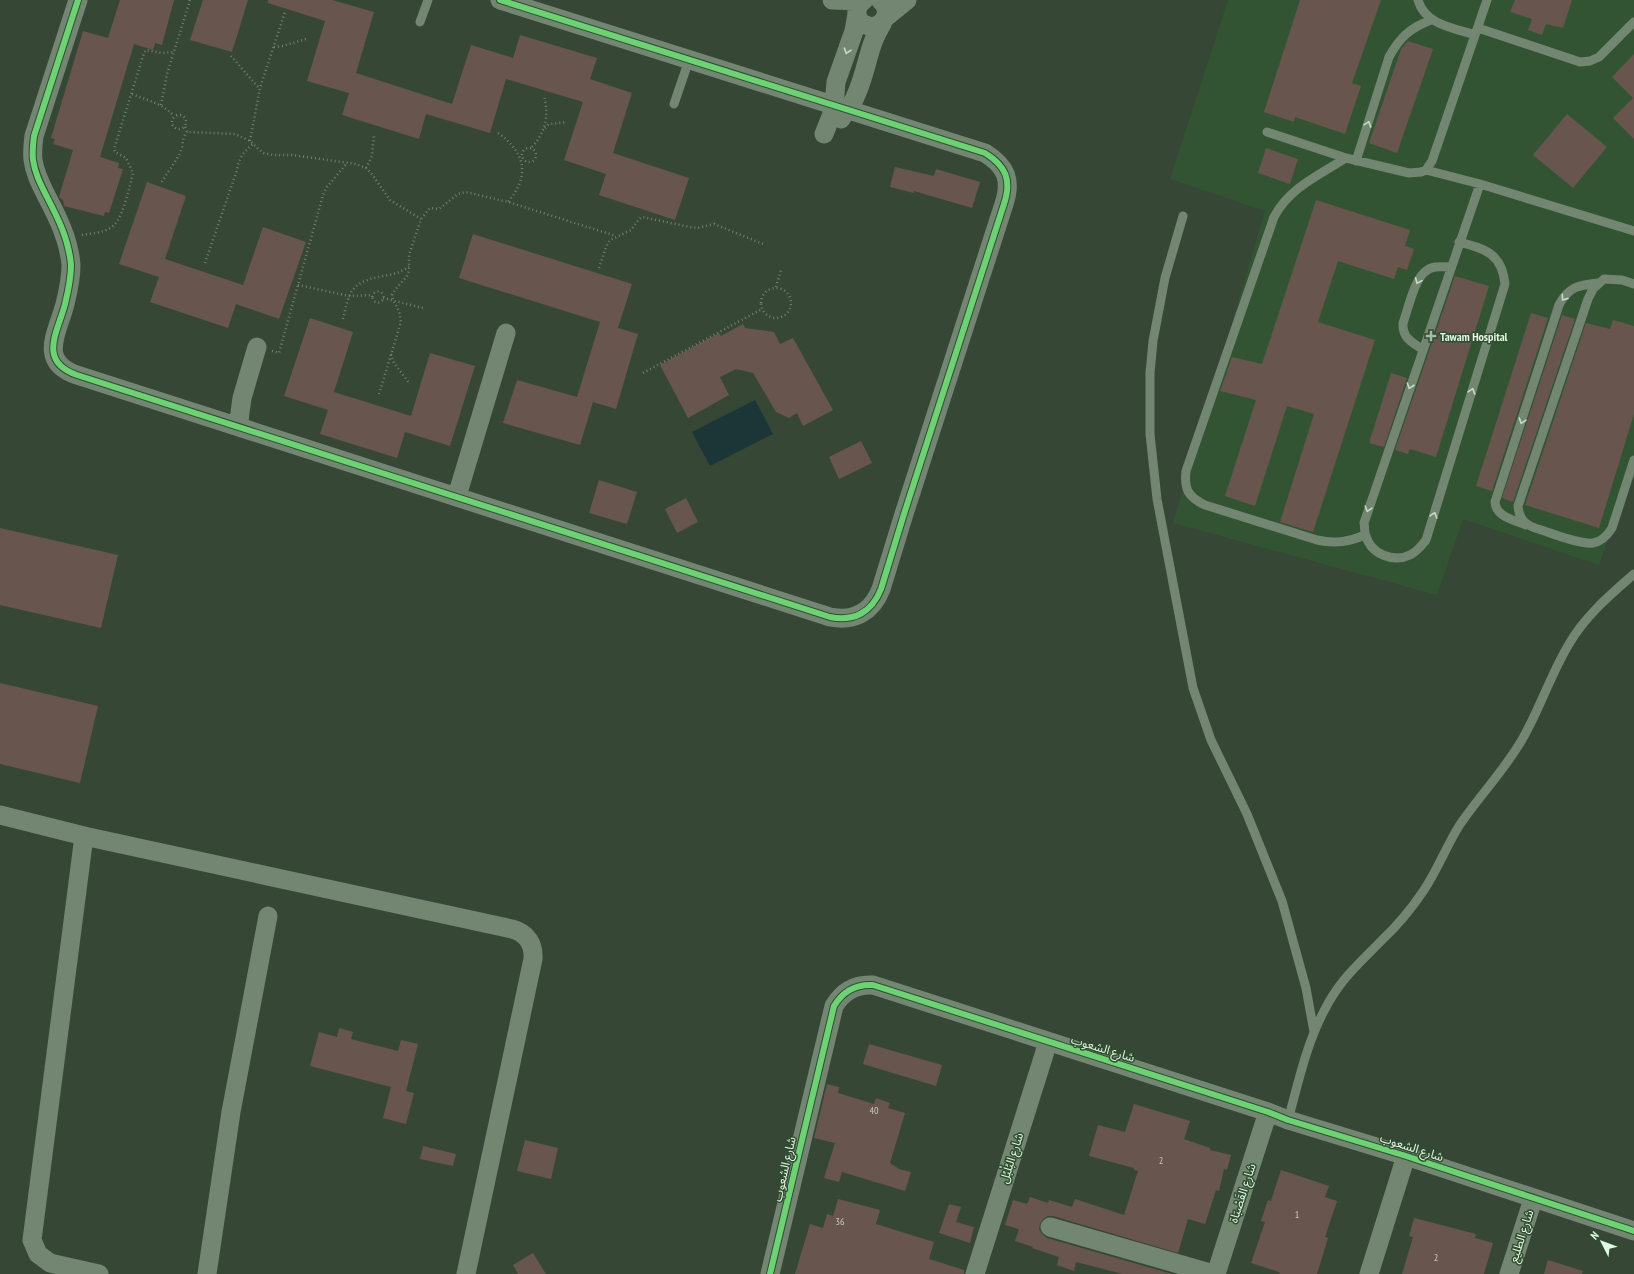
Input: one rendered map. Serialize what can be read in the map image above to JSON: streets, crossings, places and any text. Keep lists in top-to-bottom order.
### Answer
{
  "streets": {
    "street": [
      "شارع الشعوب",
      "شارع البُلْبُل",
      "شارع القَصْبَاة",
      "شارع الطليع"
    ]
  },
  "crossings": [
    ["شارع الشعوب", "شارع البُلْبُل"],
    ["شارع الشعوب", "شارع القَصْبَاة"],
    ["شارع الشعوب", "شارع الطليع"]
  ],
  "places": {
    "health": ["Tawam Hospital"]
  },
  "house_numbers": [
    "40",
    "2",
    "1",
    "36",
    "2"
  ],
  "north": "top left"
}
